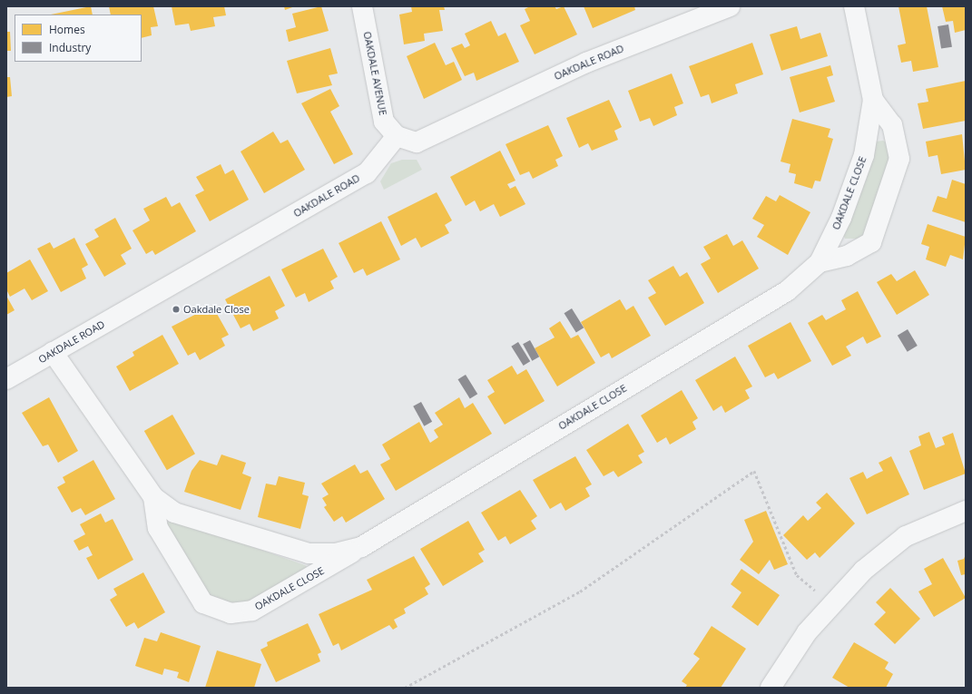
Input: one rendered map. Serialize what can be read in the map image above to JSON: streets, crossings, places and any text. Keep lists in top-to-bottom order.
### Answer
{
  "streets": {
    "street": ["OAKDALE ROAD", "OAKDALE AVENUE", "OAKDALE CLOSE"]
  },
  "crossings": [
    ["OAKDALE ROAD", "OAKDALE AVENUE"],
    ["OAKDALE ROAD", "OAKDALE CLOSE"]
  ],
  "places": ["Oakdale Close"],
  "legend": ["Homes", "Industry"]
}
